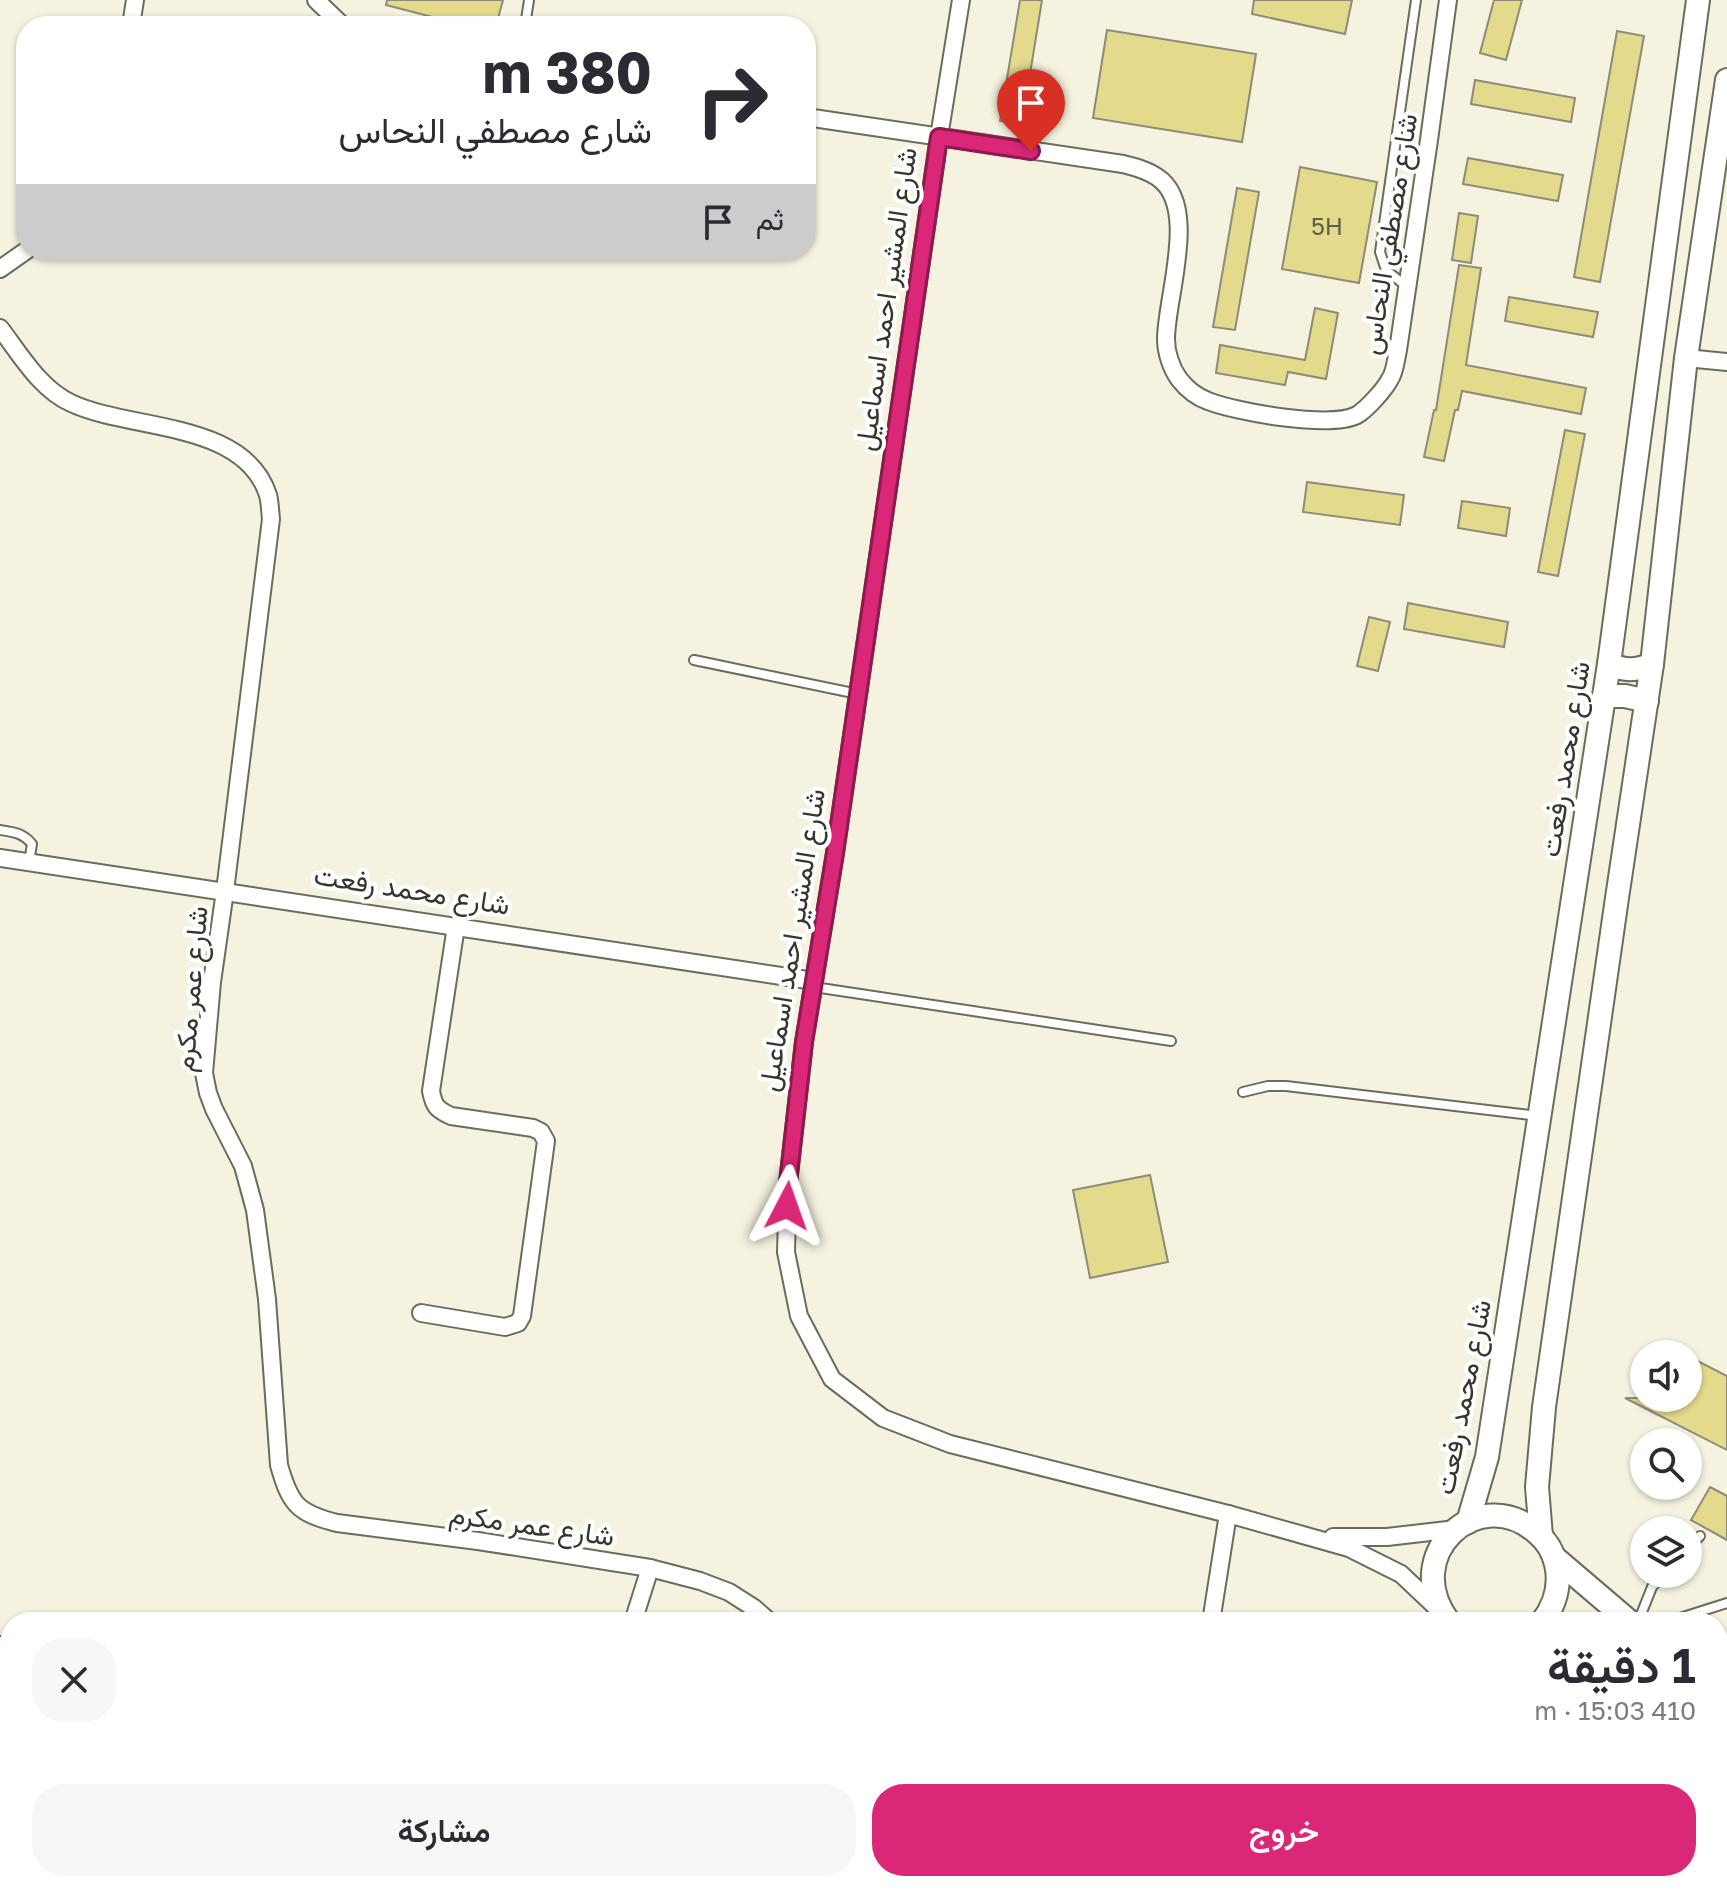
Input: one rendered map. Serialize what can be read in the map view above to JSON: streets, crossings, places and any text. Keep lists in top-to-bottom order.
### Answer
{
  "streets": {
    "street": [
      "شارع مصطفي النحاس",
      "شارع المشير احمد اسماعيل",
      "شارع محمد رفعت",
      "شارع عمر مكرم"
    ]
  },
  "crossings": [
    ["شارع مصطفي النحاس", "شارع المشير احمد اسماعيل"],
    ["شارع المشير احمد اسماعيل", "شارع محمد رفعت"],
    ["شارع محمد رفعت", "شارع عمر مكرم"]
  ],
  "house_numbers": ["5H"],
  "page": {
    "turn": ["380 m", "شارع مصطفي النحاس"],
    "then": "ثم",
    "heading": ["1 دقيقة", "410 m · 15:03"],
    "buttons": ["خروج", "مشاركة"]
  }
}
